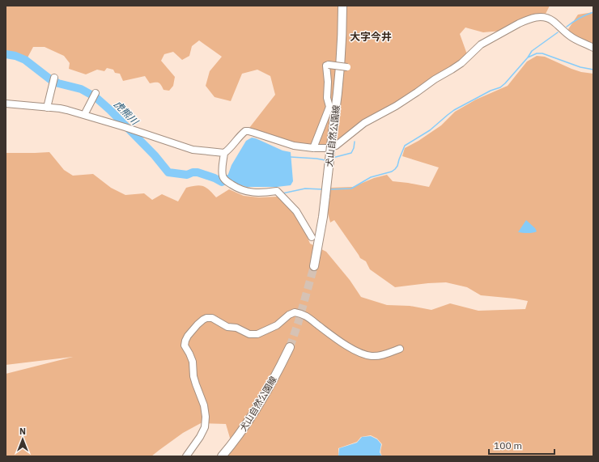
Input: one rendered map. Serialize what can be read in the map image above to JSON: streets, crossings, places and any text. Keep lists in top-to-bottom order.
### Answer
{
  "streets": {
    "main road": ["犬山自然公園線"]
  },
  "districts": ["大字今井"],
  "water": ["虎熊川"],
  "scale_bar": "100 m",
  "north": "top"
}
